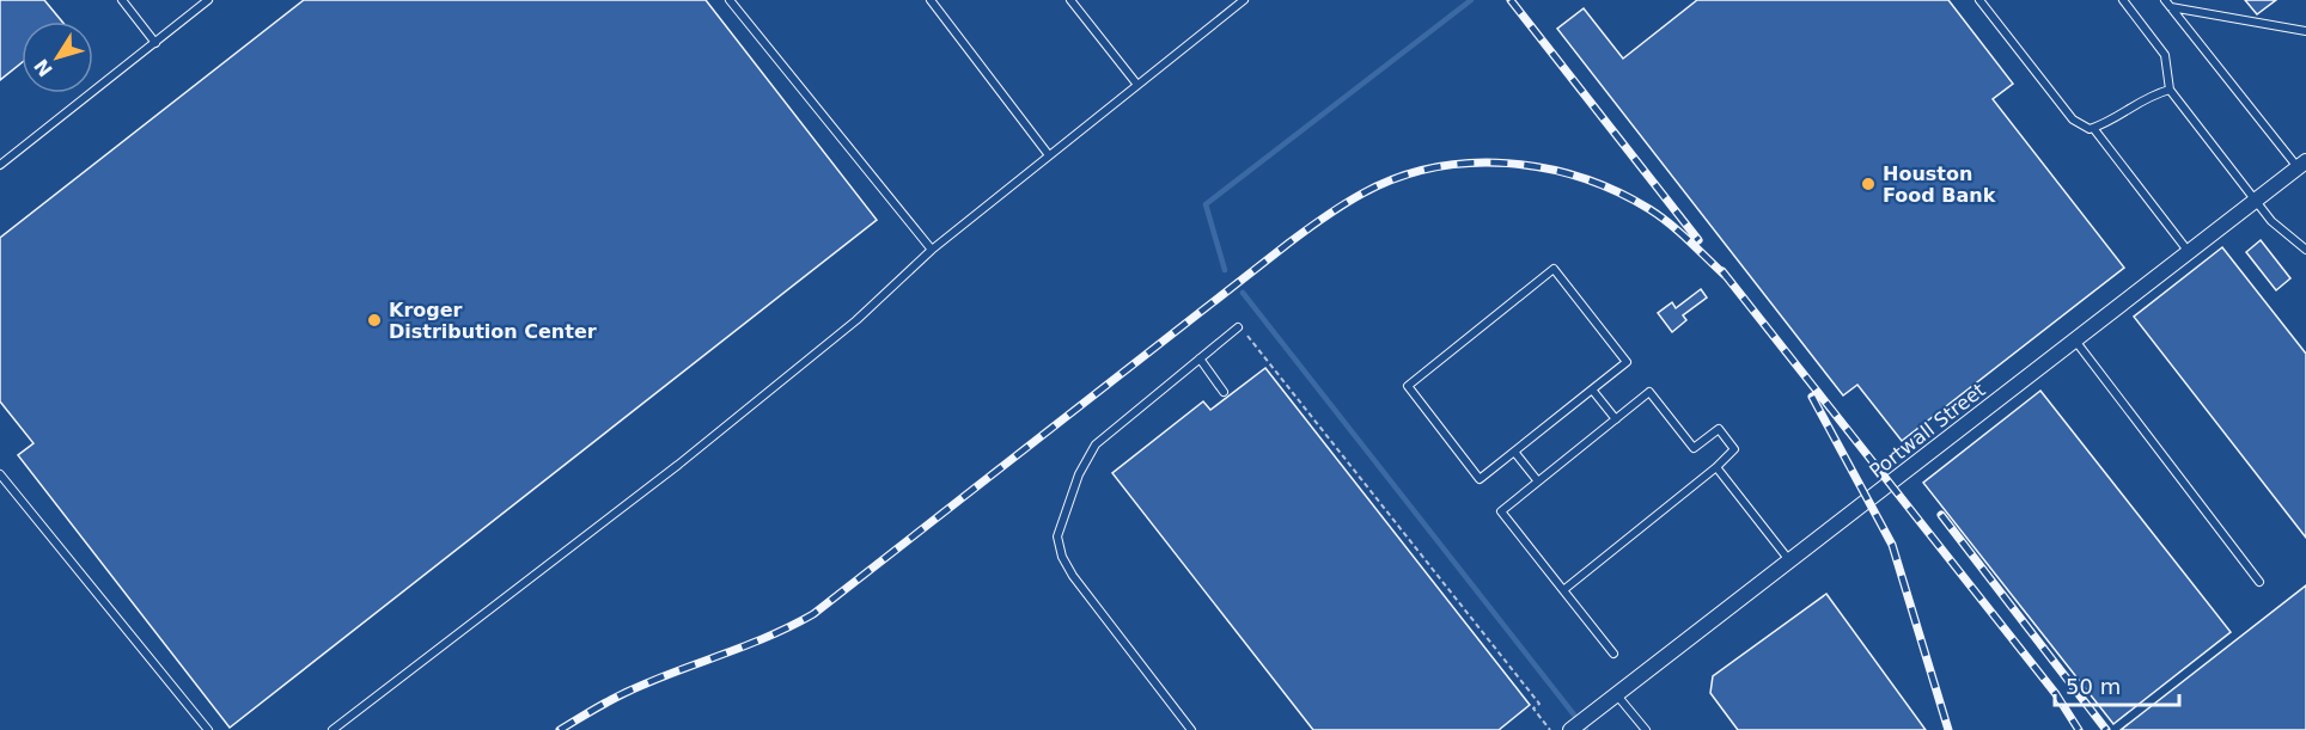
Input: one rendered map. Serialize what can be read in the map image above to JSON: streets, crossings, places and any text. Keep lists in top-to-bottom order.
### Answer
{
  "streets": {
    "street": ["Portwall Street"]
  },
  "places": ["Houston Food Bank", "Kroger Distribution Center"],
  "scale_bar": "50 m",
  "north": "bottom left"
}
